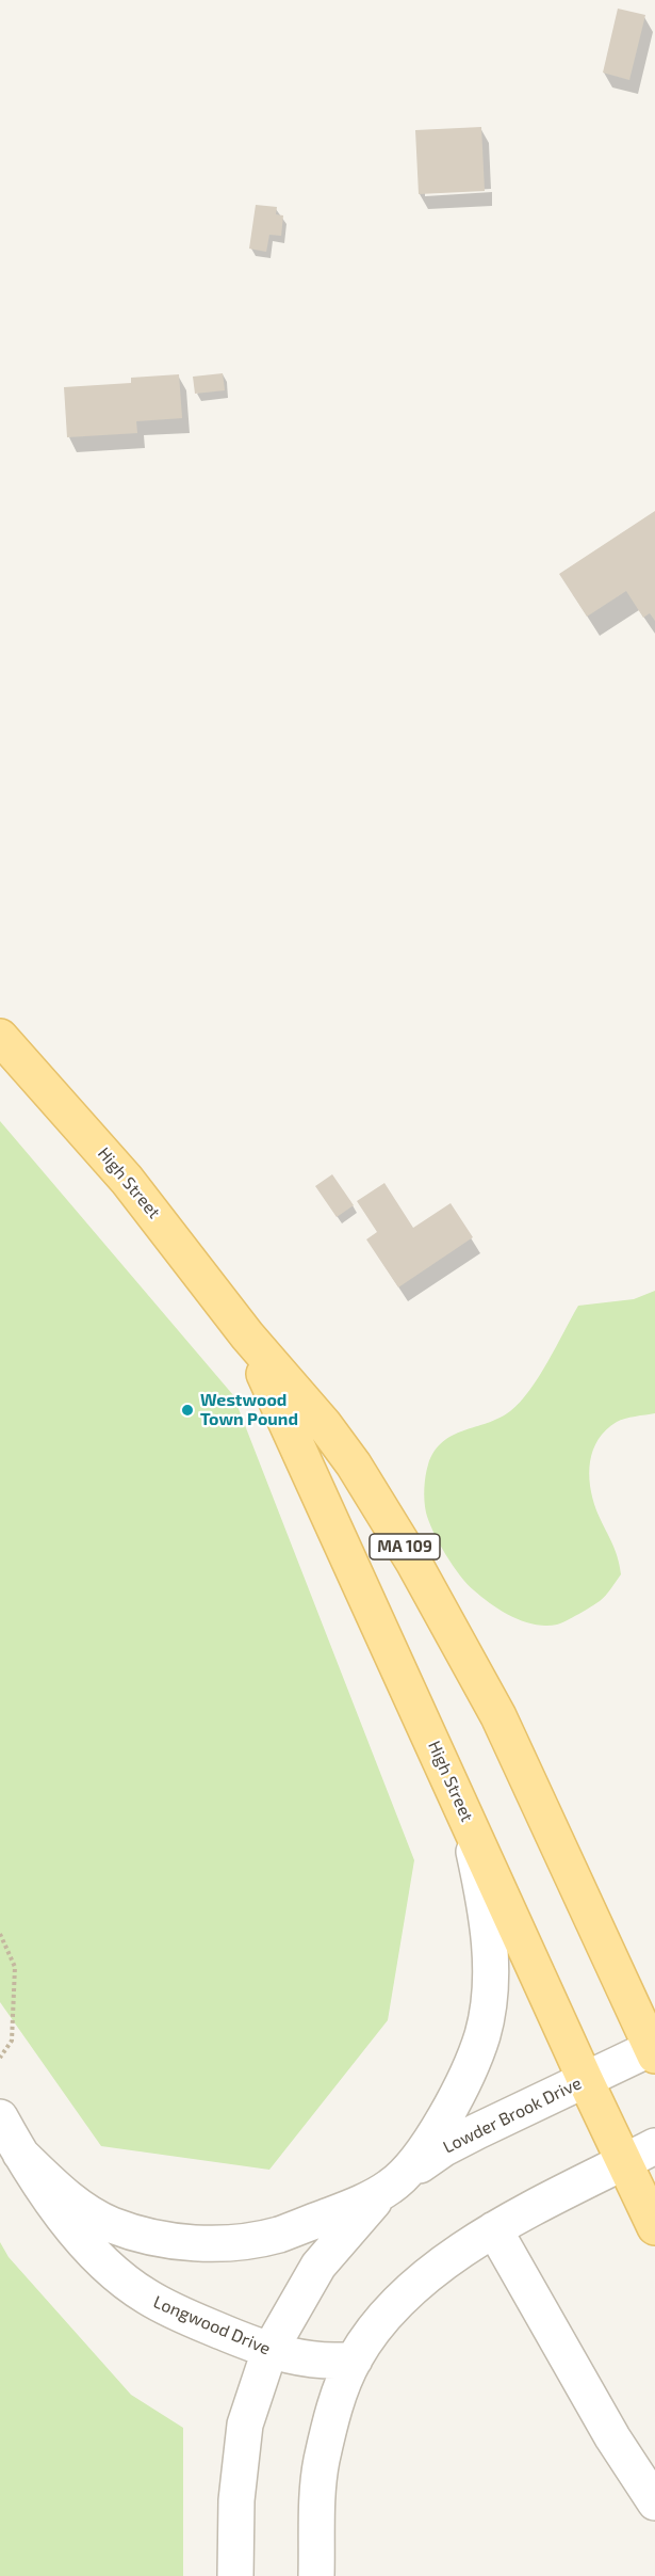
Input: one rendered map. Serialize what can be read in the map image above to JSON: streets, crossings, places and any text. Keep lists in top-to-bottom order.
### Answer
{
  "streets": {
    "main road": ["High Street", "MA 109"],
    "street": ["Lowder Brook Drive", "Longwood Drive"]
  },
  "crossings": [
    ["High Street", "Lowder Brook Drive"],
    ["Lowder Brook Drive", "Longwood Drive"]
  ],
  "places": ["Westwood Town Pound"]
}
